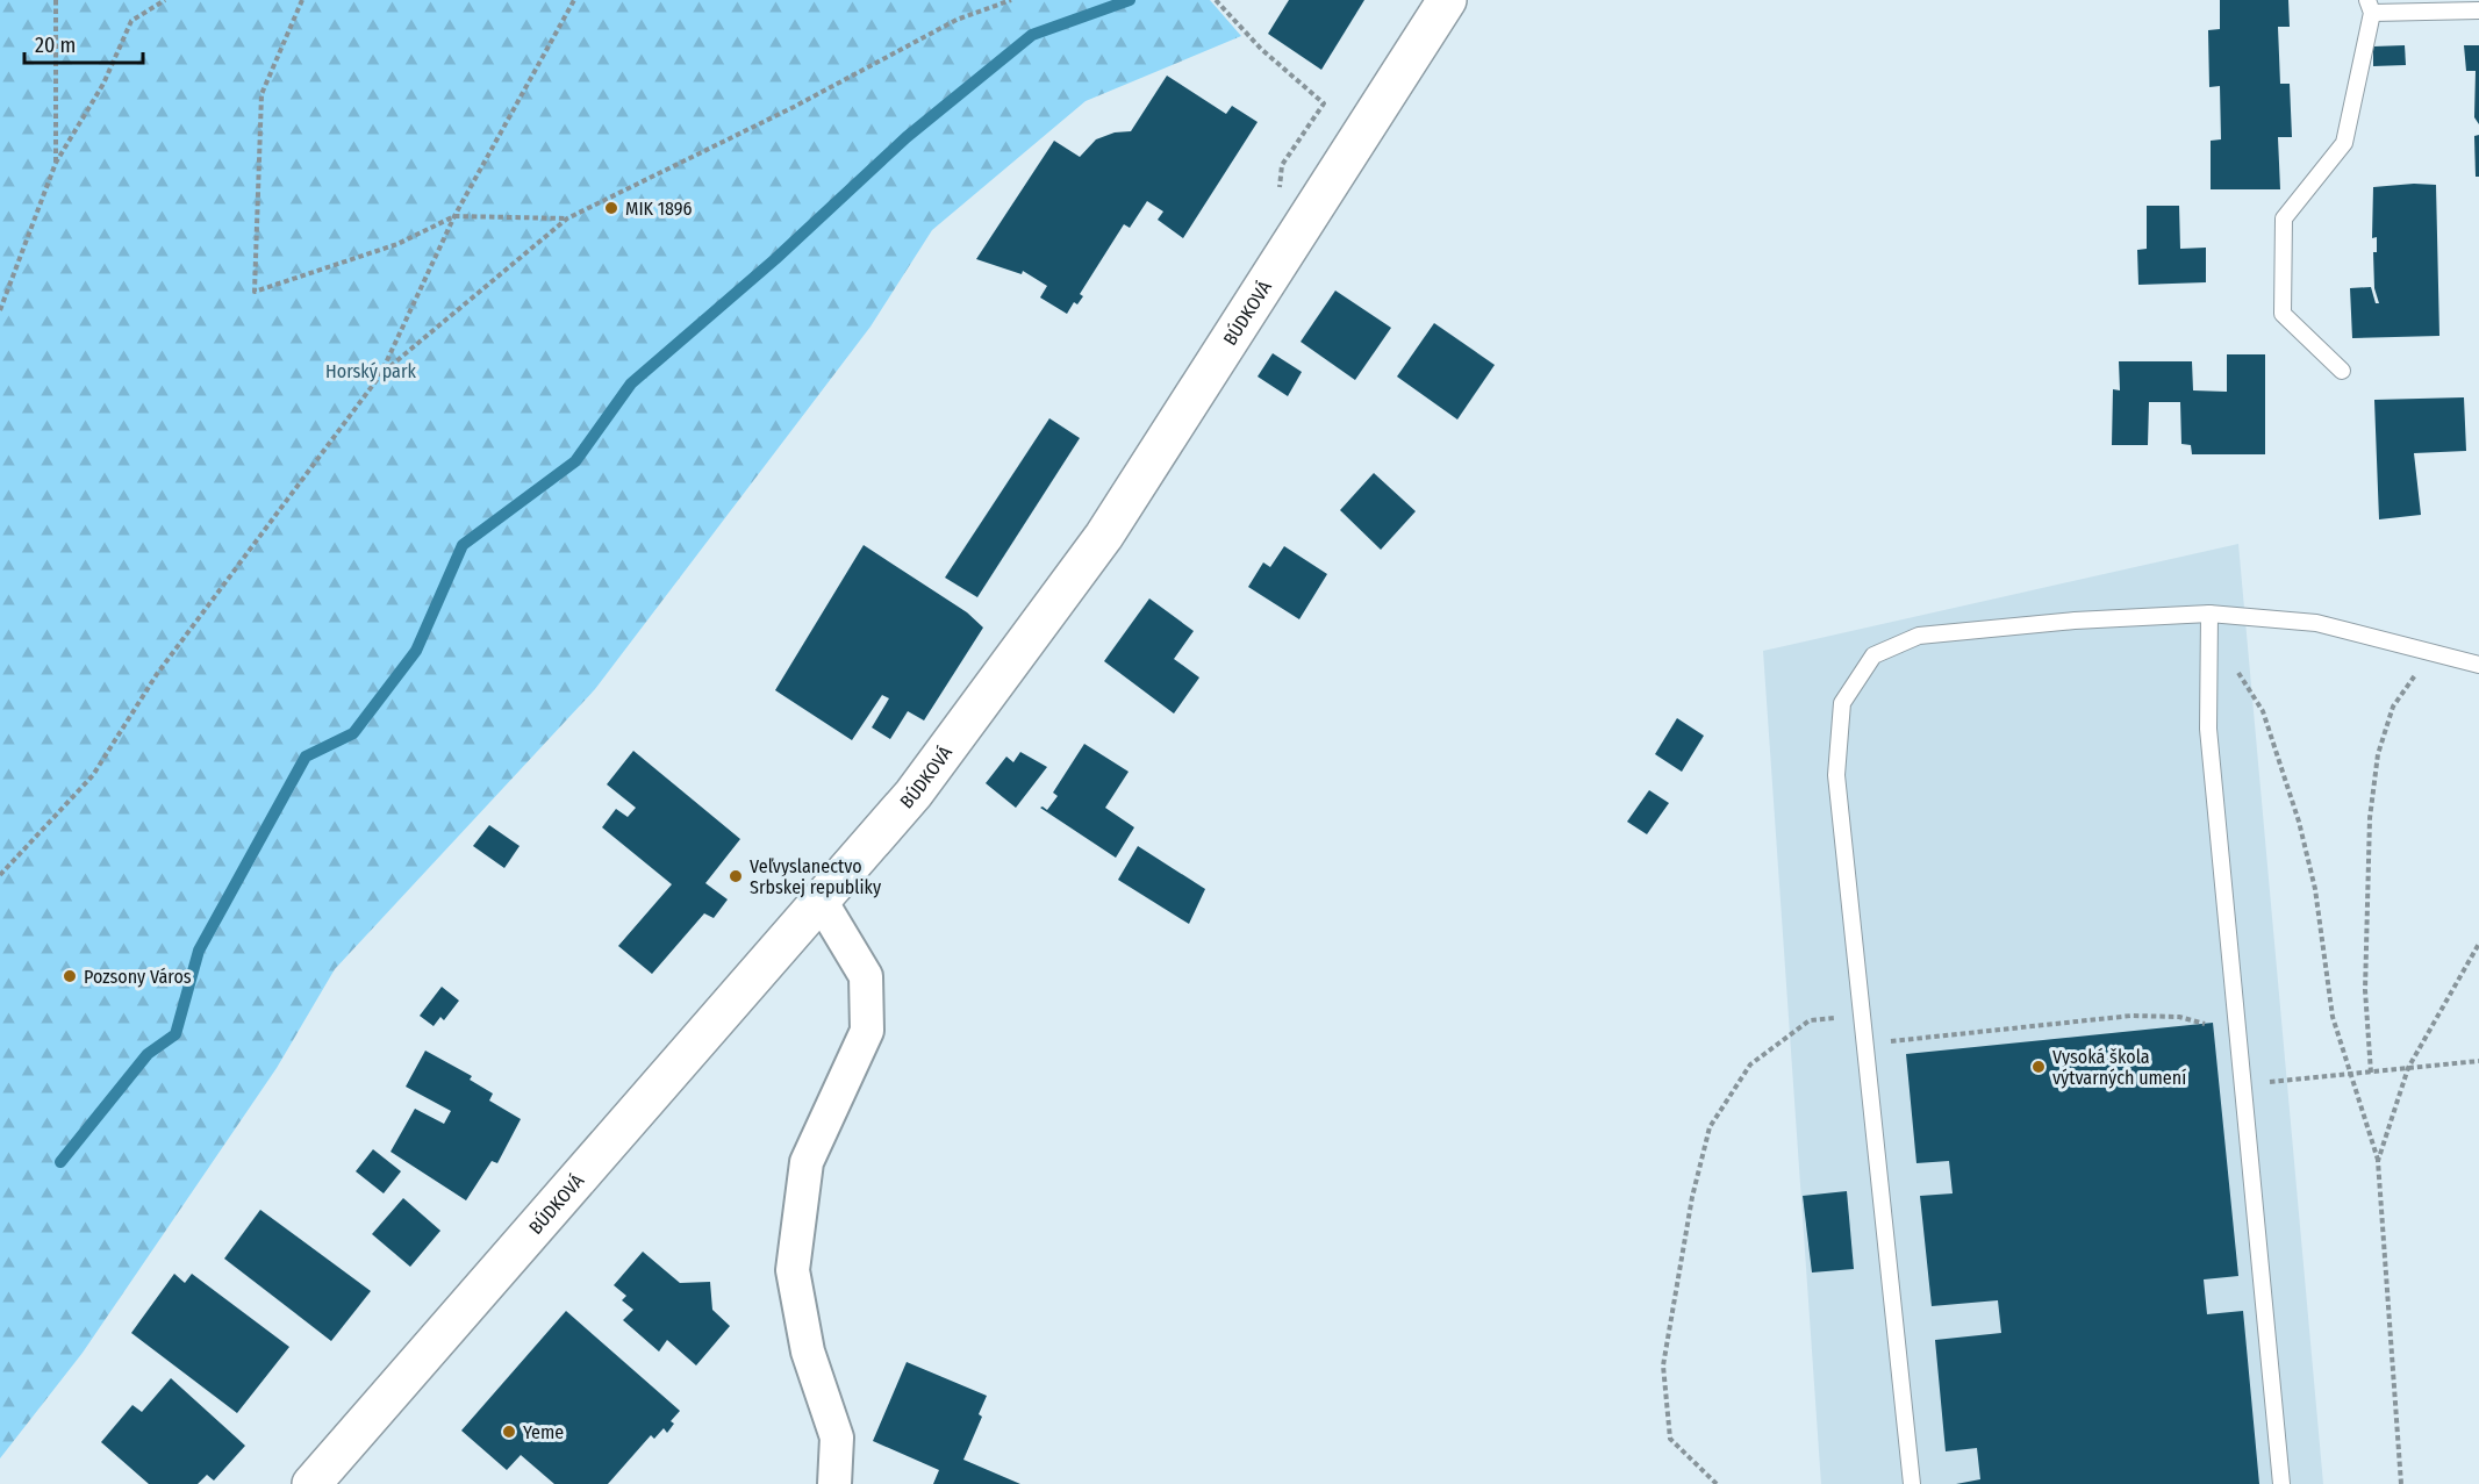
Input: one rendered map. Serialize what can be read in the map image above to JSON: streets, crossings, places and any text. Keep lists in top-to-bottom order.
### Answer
{
  "streets": {
    "street": ["BÚDKOVÁ"]
  },
  "parks": ["Horský park"],
  "places": [
    "MIK 1896",
    "Veľvyslanectvo Srbskej republiky",
    "Pozsony Város",
    "Vysoká škola výtvarných umení",
    "Yeme"
  ],
  "scale_bar": "20 m"
}
